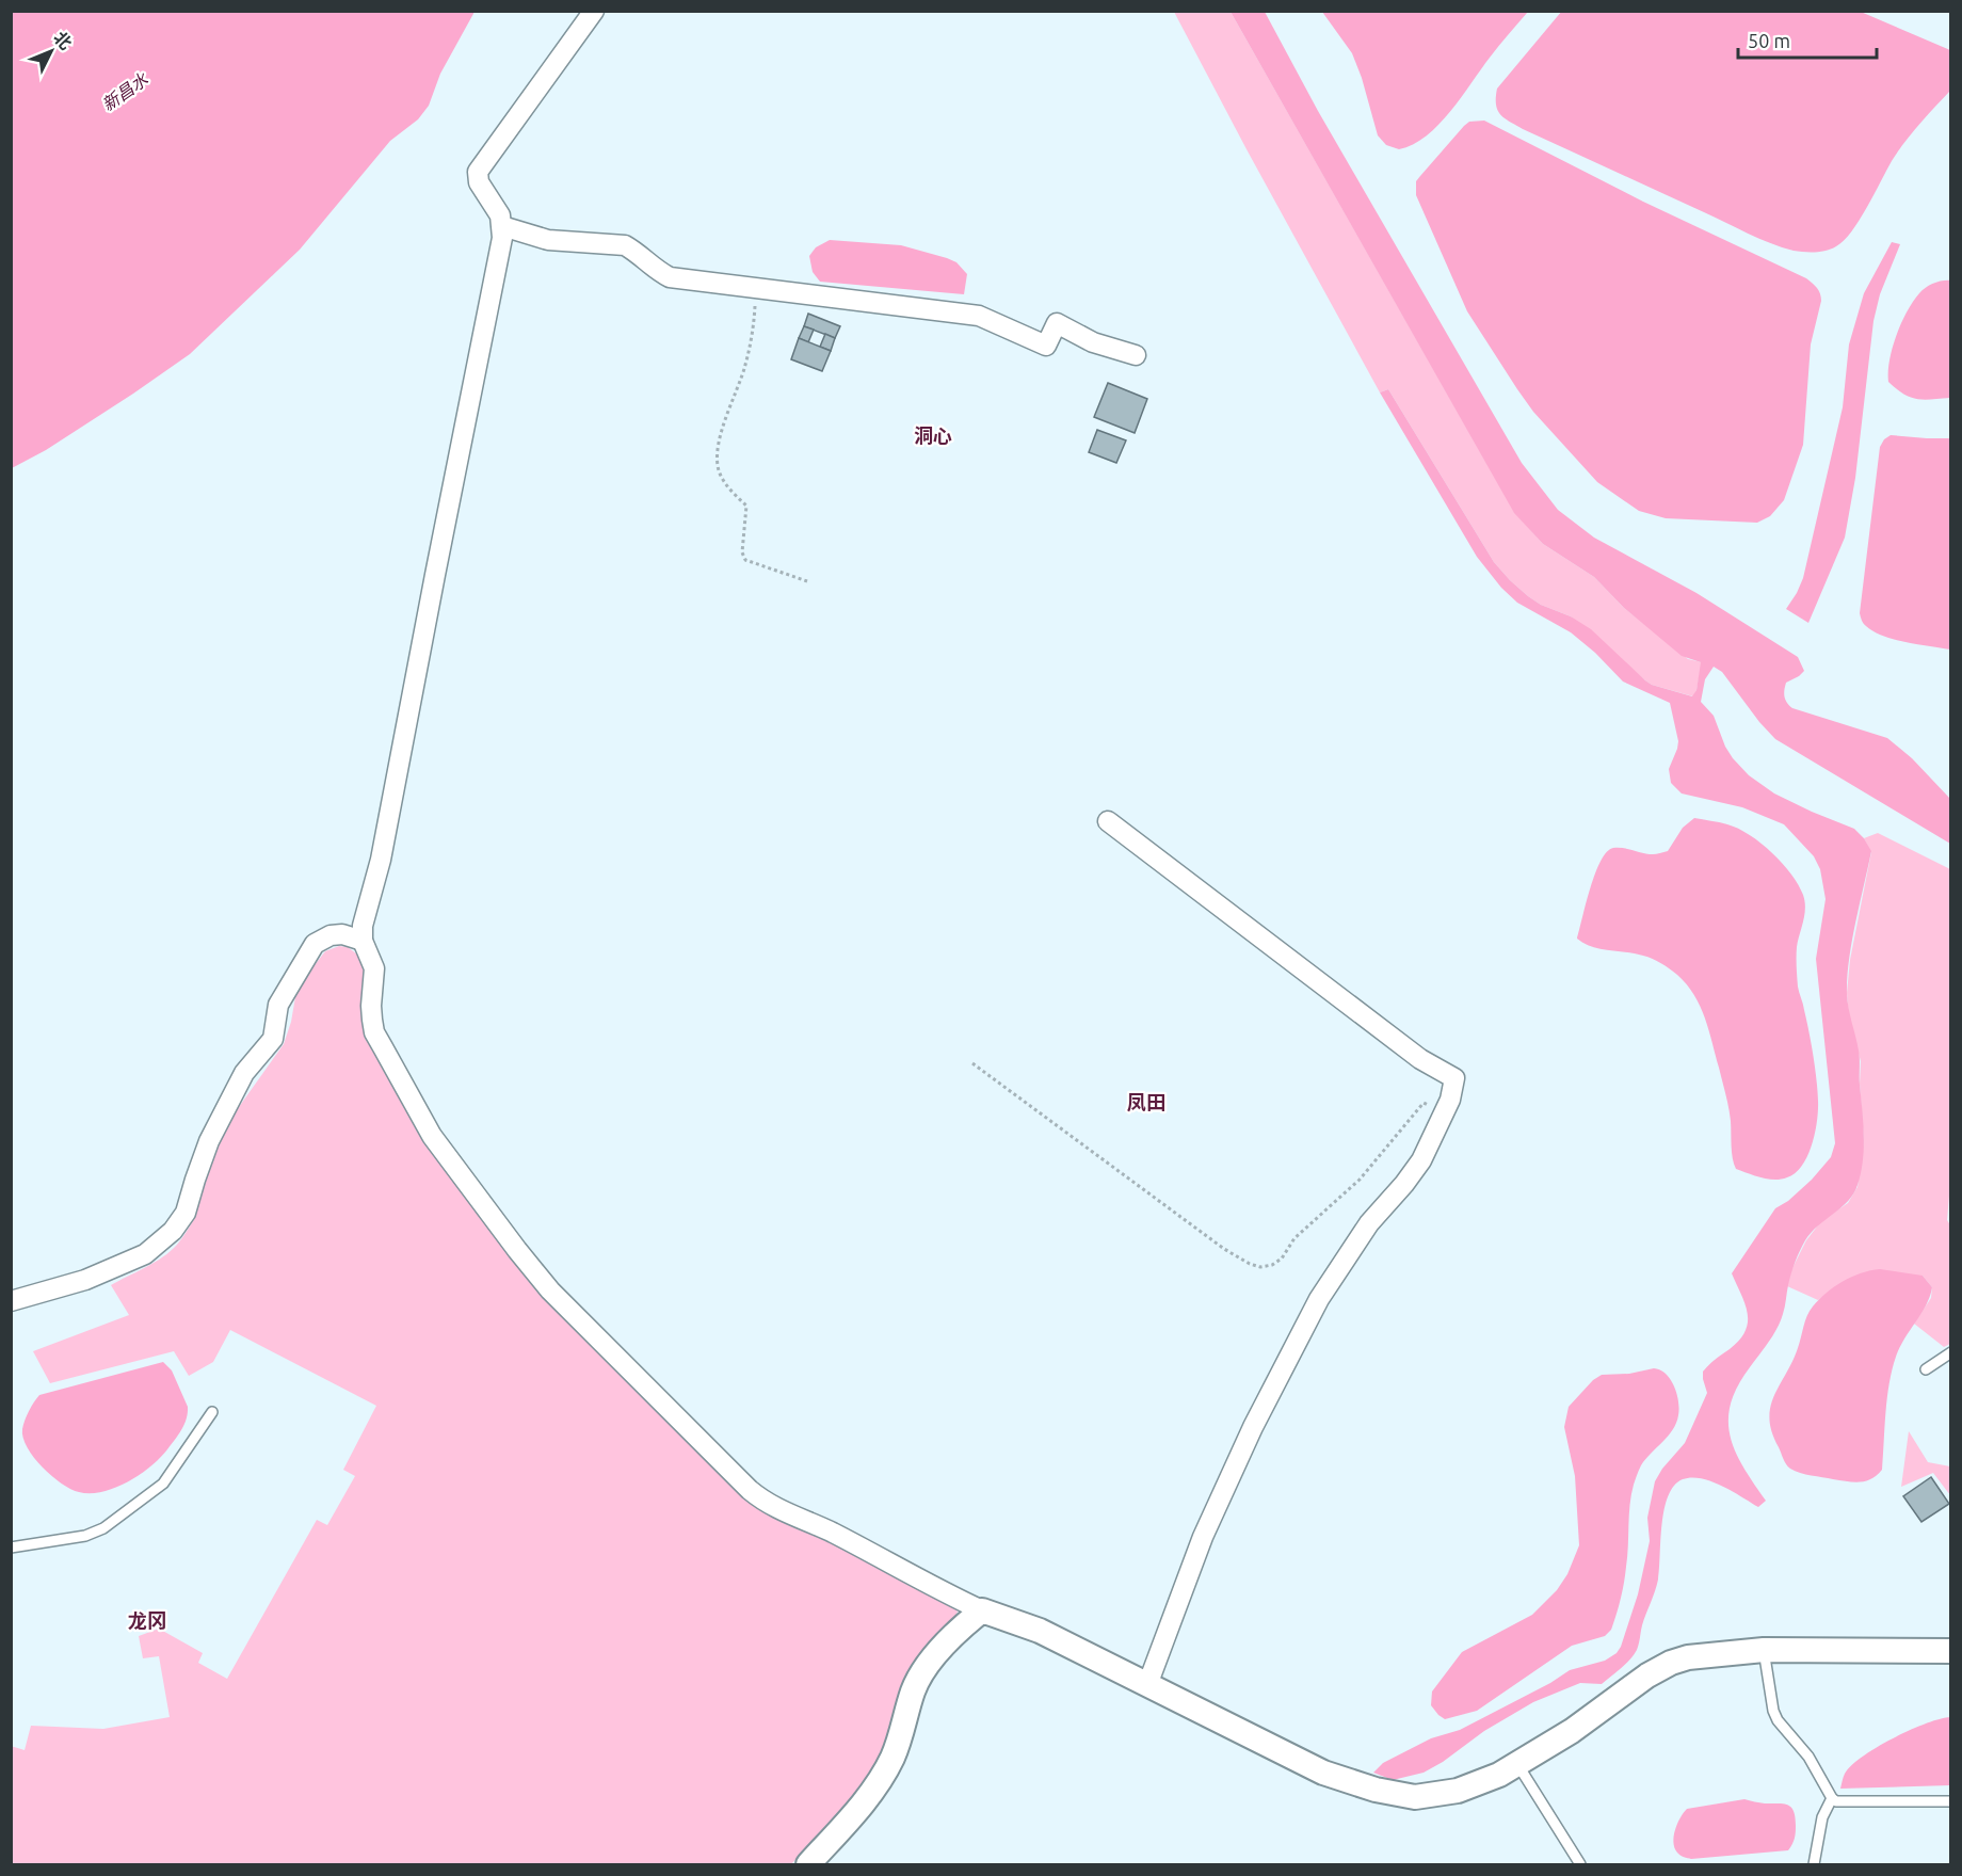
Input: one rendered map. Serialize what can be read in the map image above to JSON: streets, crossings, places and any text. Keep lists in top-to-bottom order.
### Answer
{
  "districts": ["洞心", "凤田", "龙冈"],
  "water": ["新昌水"],
  "scale_bar": "50 m",
  "north": "top right"
}
